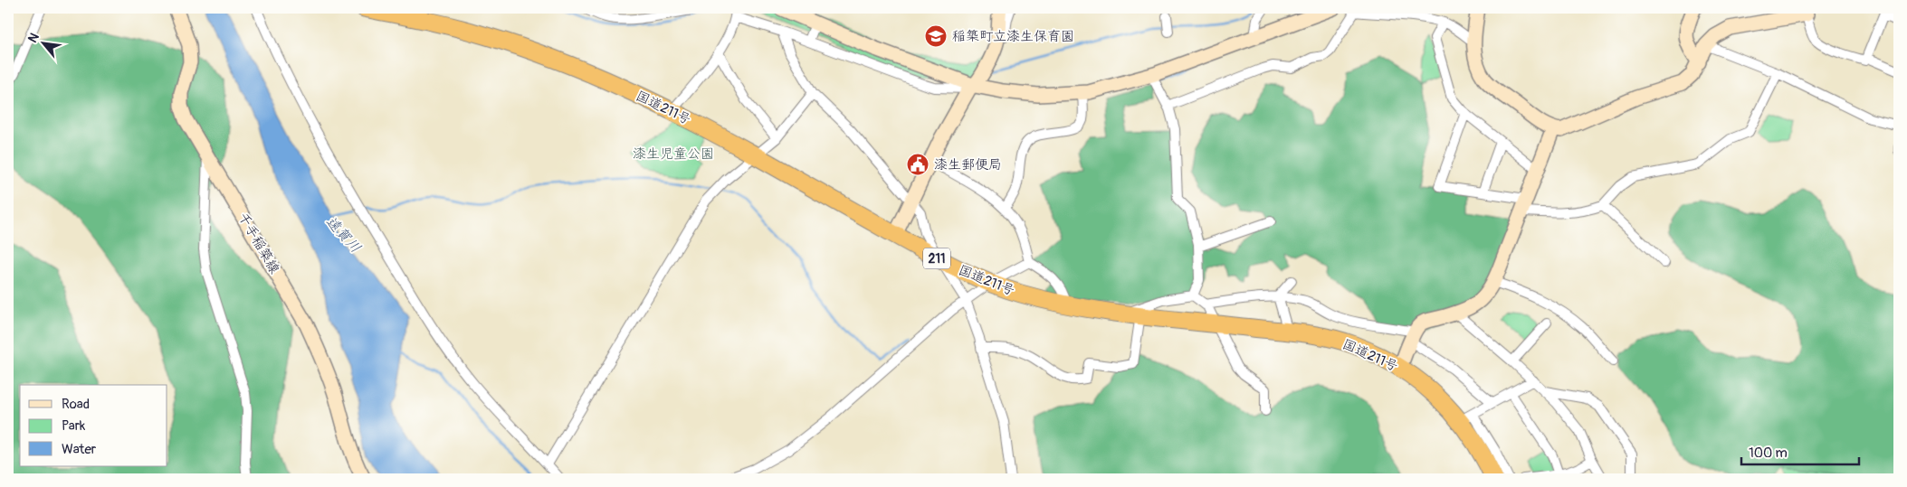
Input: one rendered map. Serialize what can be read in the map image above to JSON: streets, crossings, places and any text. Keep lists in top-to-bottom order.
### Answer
{
  "streets": {
    "highway": ["国道211号", "211"],
    "street": ["千手稲築線"]
  },
  "water": ["遠賀川"],
  "parks": ["漆生児童公園"],
  "places": {
    "school or university": ["稲築町立漆生保育園"],
    "public building": ["漆生郵便局"]
  },
  "legend": ["Road", "Park", "Water"],
  "scale_bar": "100 m",
  "north": "top left"
}
